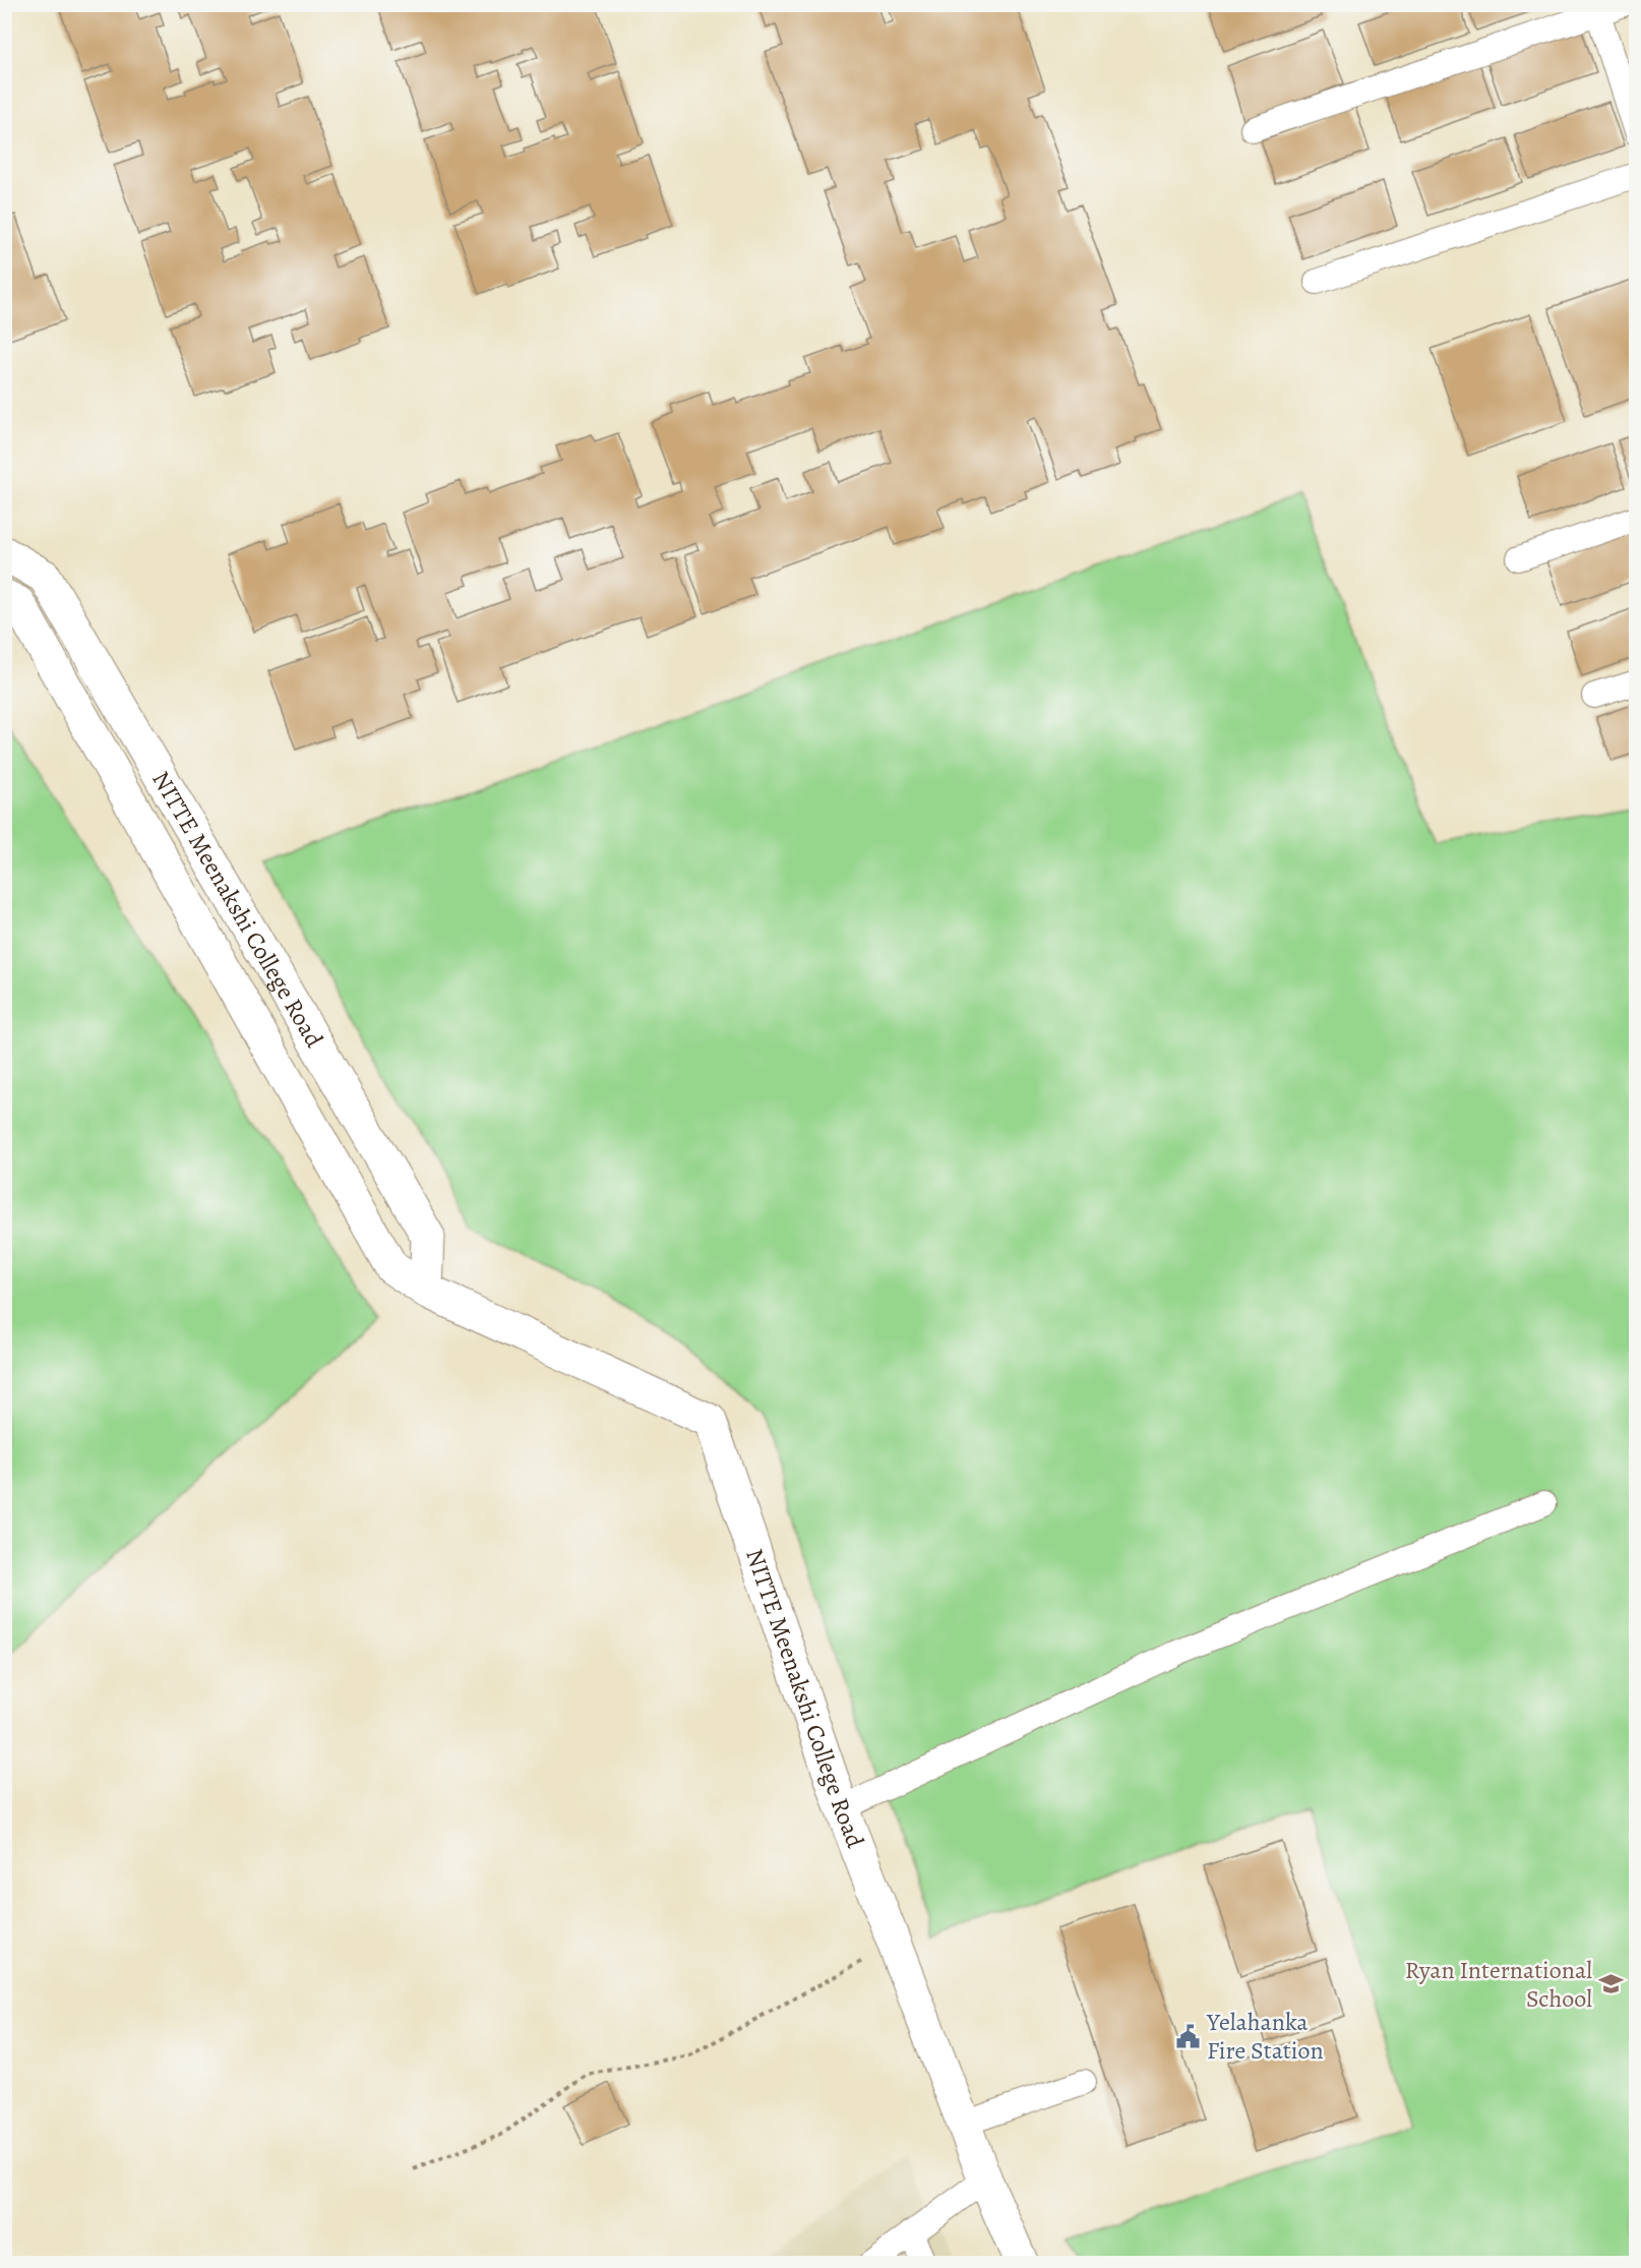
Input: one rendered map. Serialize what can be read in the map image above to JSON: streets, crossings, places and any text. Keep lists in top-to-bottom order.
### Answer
{
  "streets": {
    "street": ["NITTE Meenakshi College Road"]
  },
  "places": {
    "school or university": ["Ryan International School"],
    "public building": ["Yelahanka Fire Station"]
  }
}
